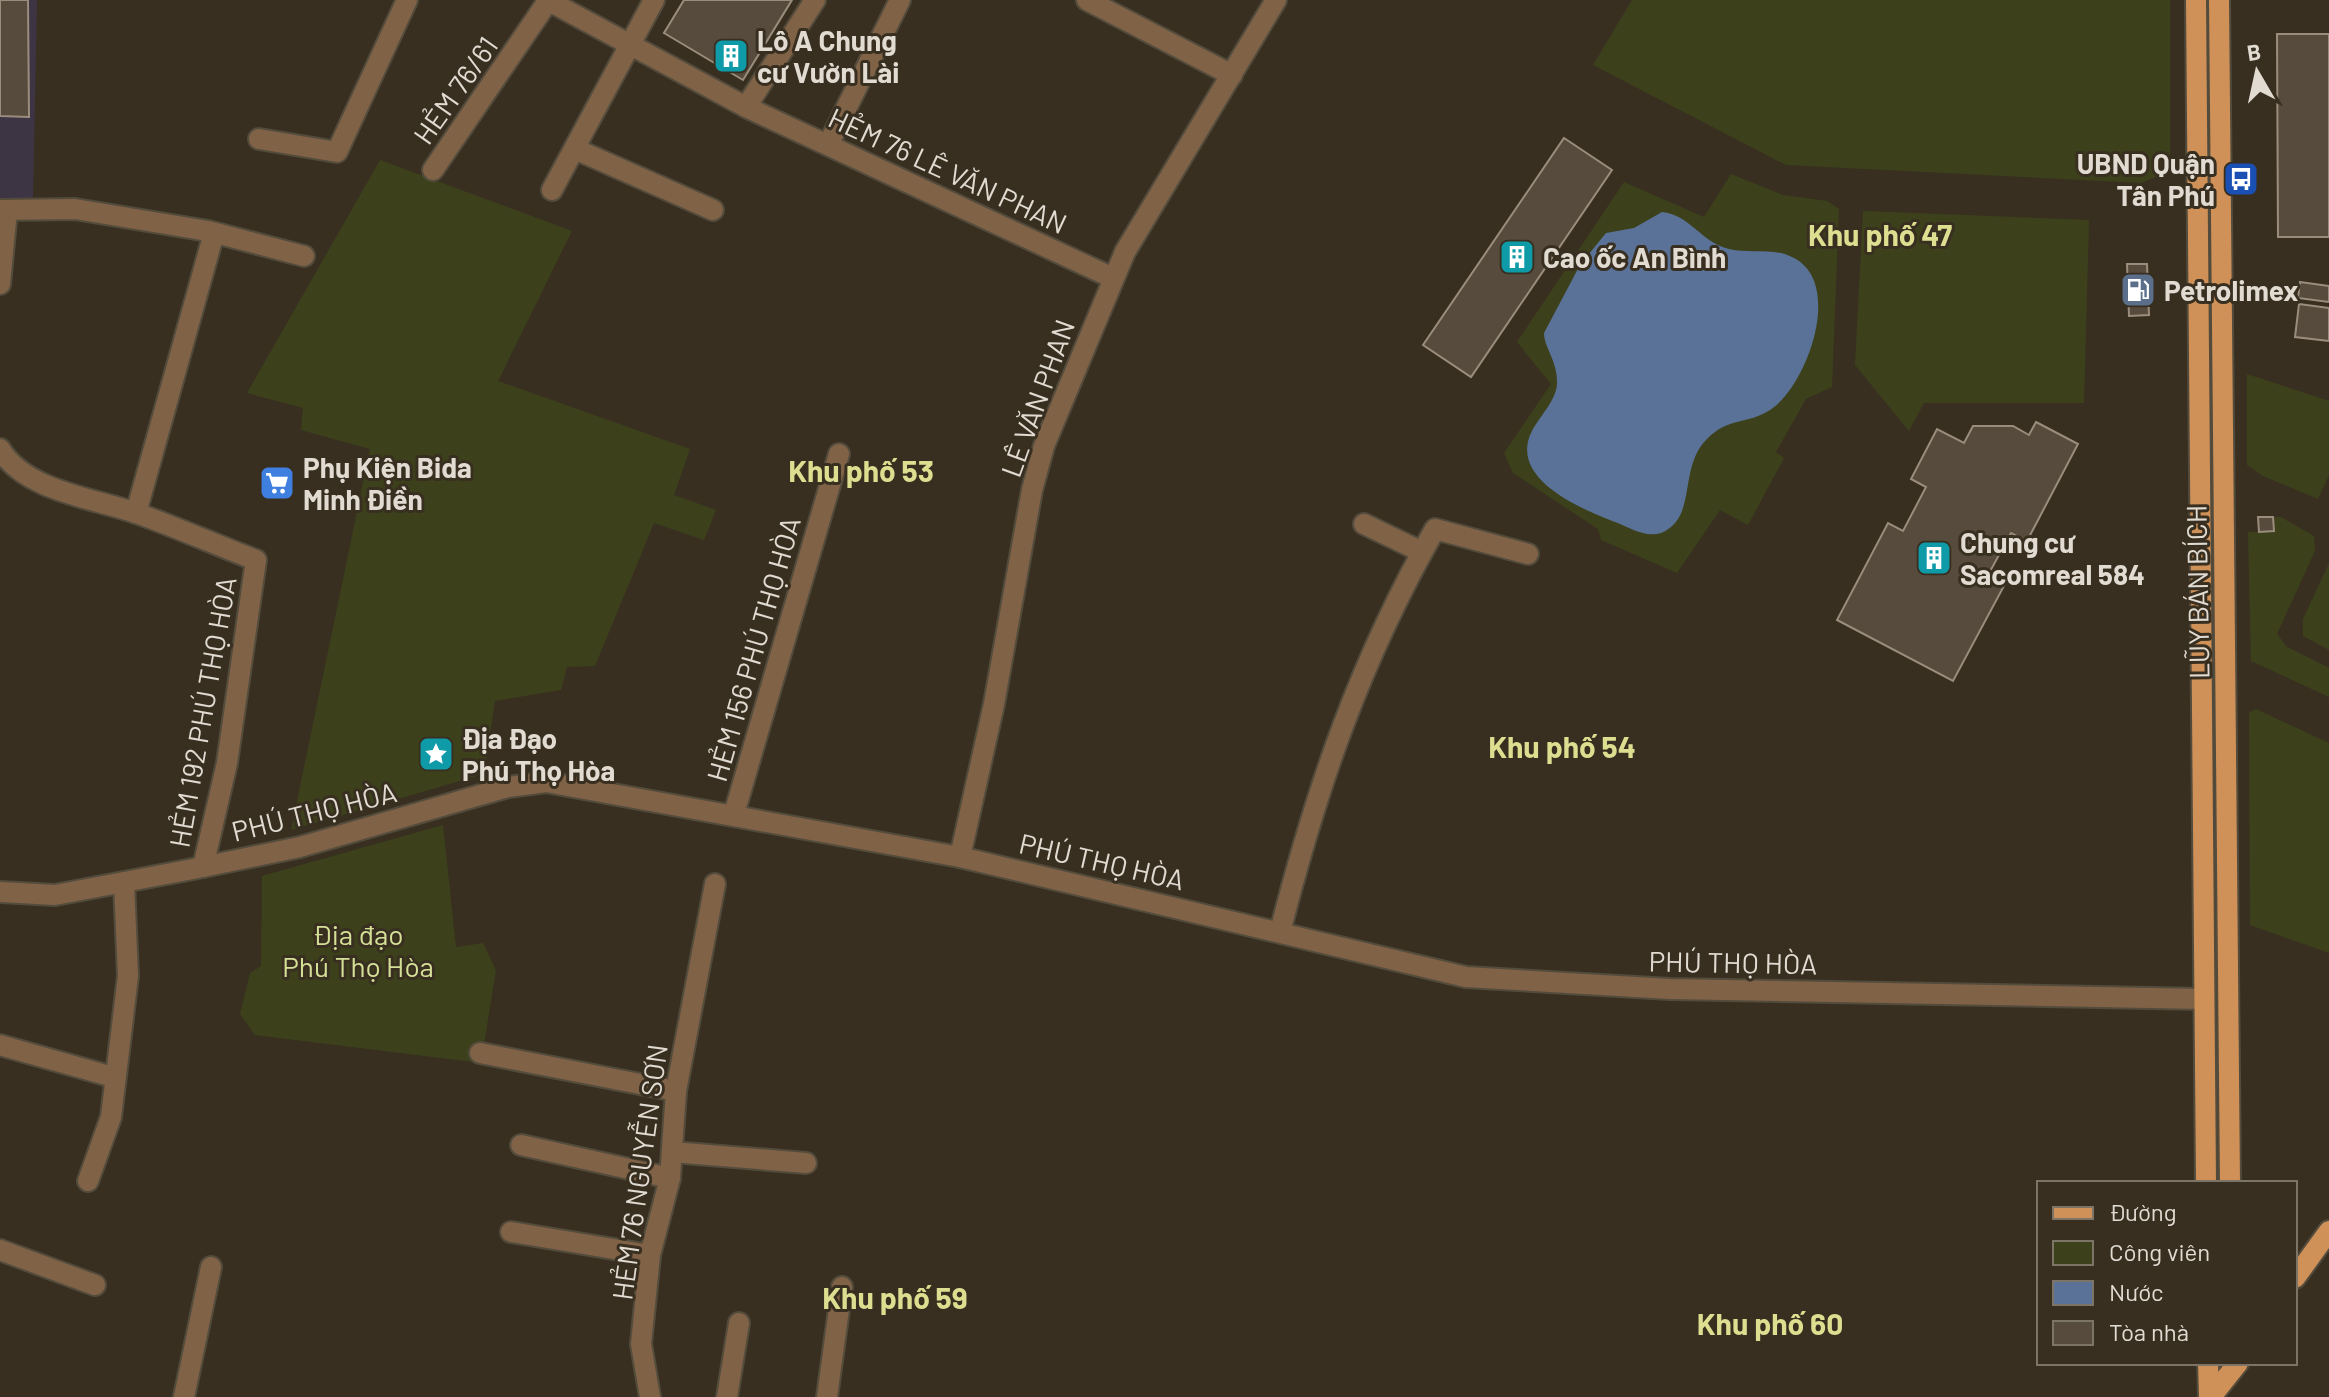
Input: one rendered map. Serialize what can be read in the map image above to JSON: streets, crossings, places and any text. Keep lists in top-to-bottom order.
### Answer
{
  "streets": {
    "main road": ["LŨY BÁN BÍCH"],
    "street": [
      "HẺM 76/61",
      "HẺM 76 LÊ VĂN PHAN",
      "LÊ VĂN PHAN",
      "HẺM 156 PHÚ THỌ HÒA",
      "HẺM 192 PHÚ THỌ HÒA",
      "PHÚ THỌ HÒA",
      "HẺM 76 NGUYỄN SƠN"
    ]
  },
  "crossings": [
    ["HẺM 76/61", "HẺM 76 LÊ VĂN PHAN"],
    ["HẺM 76 LÊ VĂN PHAN", "LÊ VĂN PHAN"],
    ["LÊ VĂN PHAN", "PHÚ THỌ HÒA"],
    ["LŨY BÁN BÍCH", "PHÚ THỌ HÒA"],
    ["HẺM 156 PHÚ THỌ HÒA", "PHÚ THỌ HÒA"],
    ["HẺM 192 PHÚ THỌ HÒA", "PHÚ THỌ HÒA"]
  ],
  "districts": [
    "Khu phố 47",
    "Khu phố 53",
    "Khu phố 54",
    "Khu phố 59",
    "Khu phố 60"
  ],
  "parks": ["Địa đạo Phú Thọ Hòa"],
  "places": {
    "building": ["Lô A Chung cư Vườn Lài", "Cao ốc An Bình", "Chung cư Sacomreal 584"],
    "bus stop": ["UBND Quận Tân Phú"],
    "fuel station": ["Petrolimex"],
    "supermarket": ["Phụ Kiện Bida Minh Điền"],
    "place": ["Địa Đạo Phú Thọ Hòa"]
  },
  "legend": [
    "Đường",
    "Công viên",
    "Nước",
    "Tòa nhà"
  ],
  "north": "top"
}
